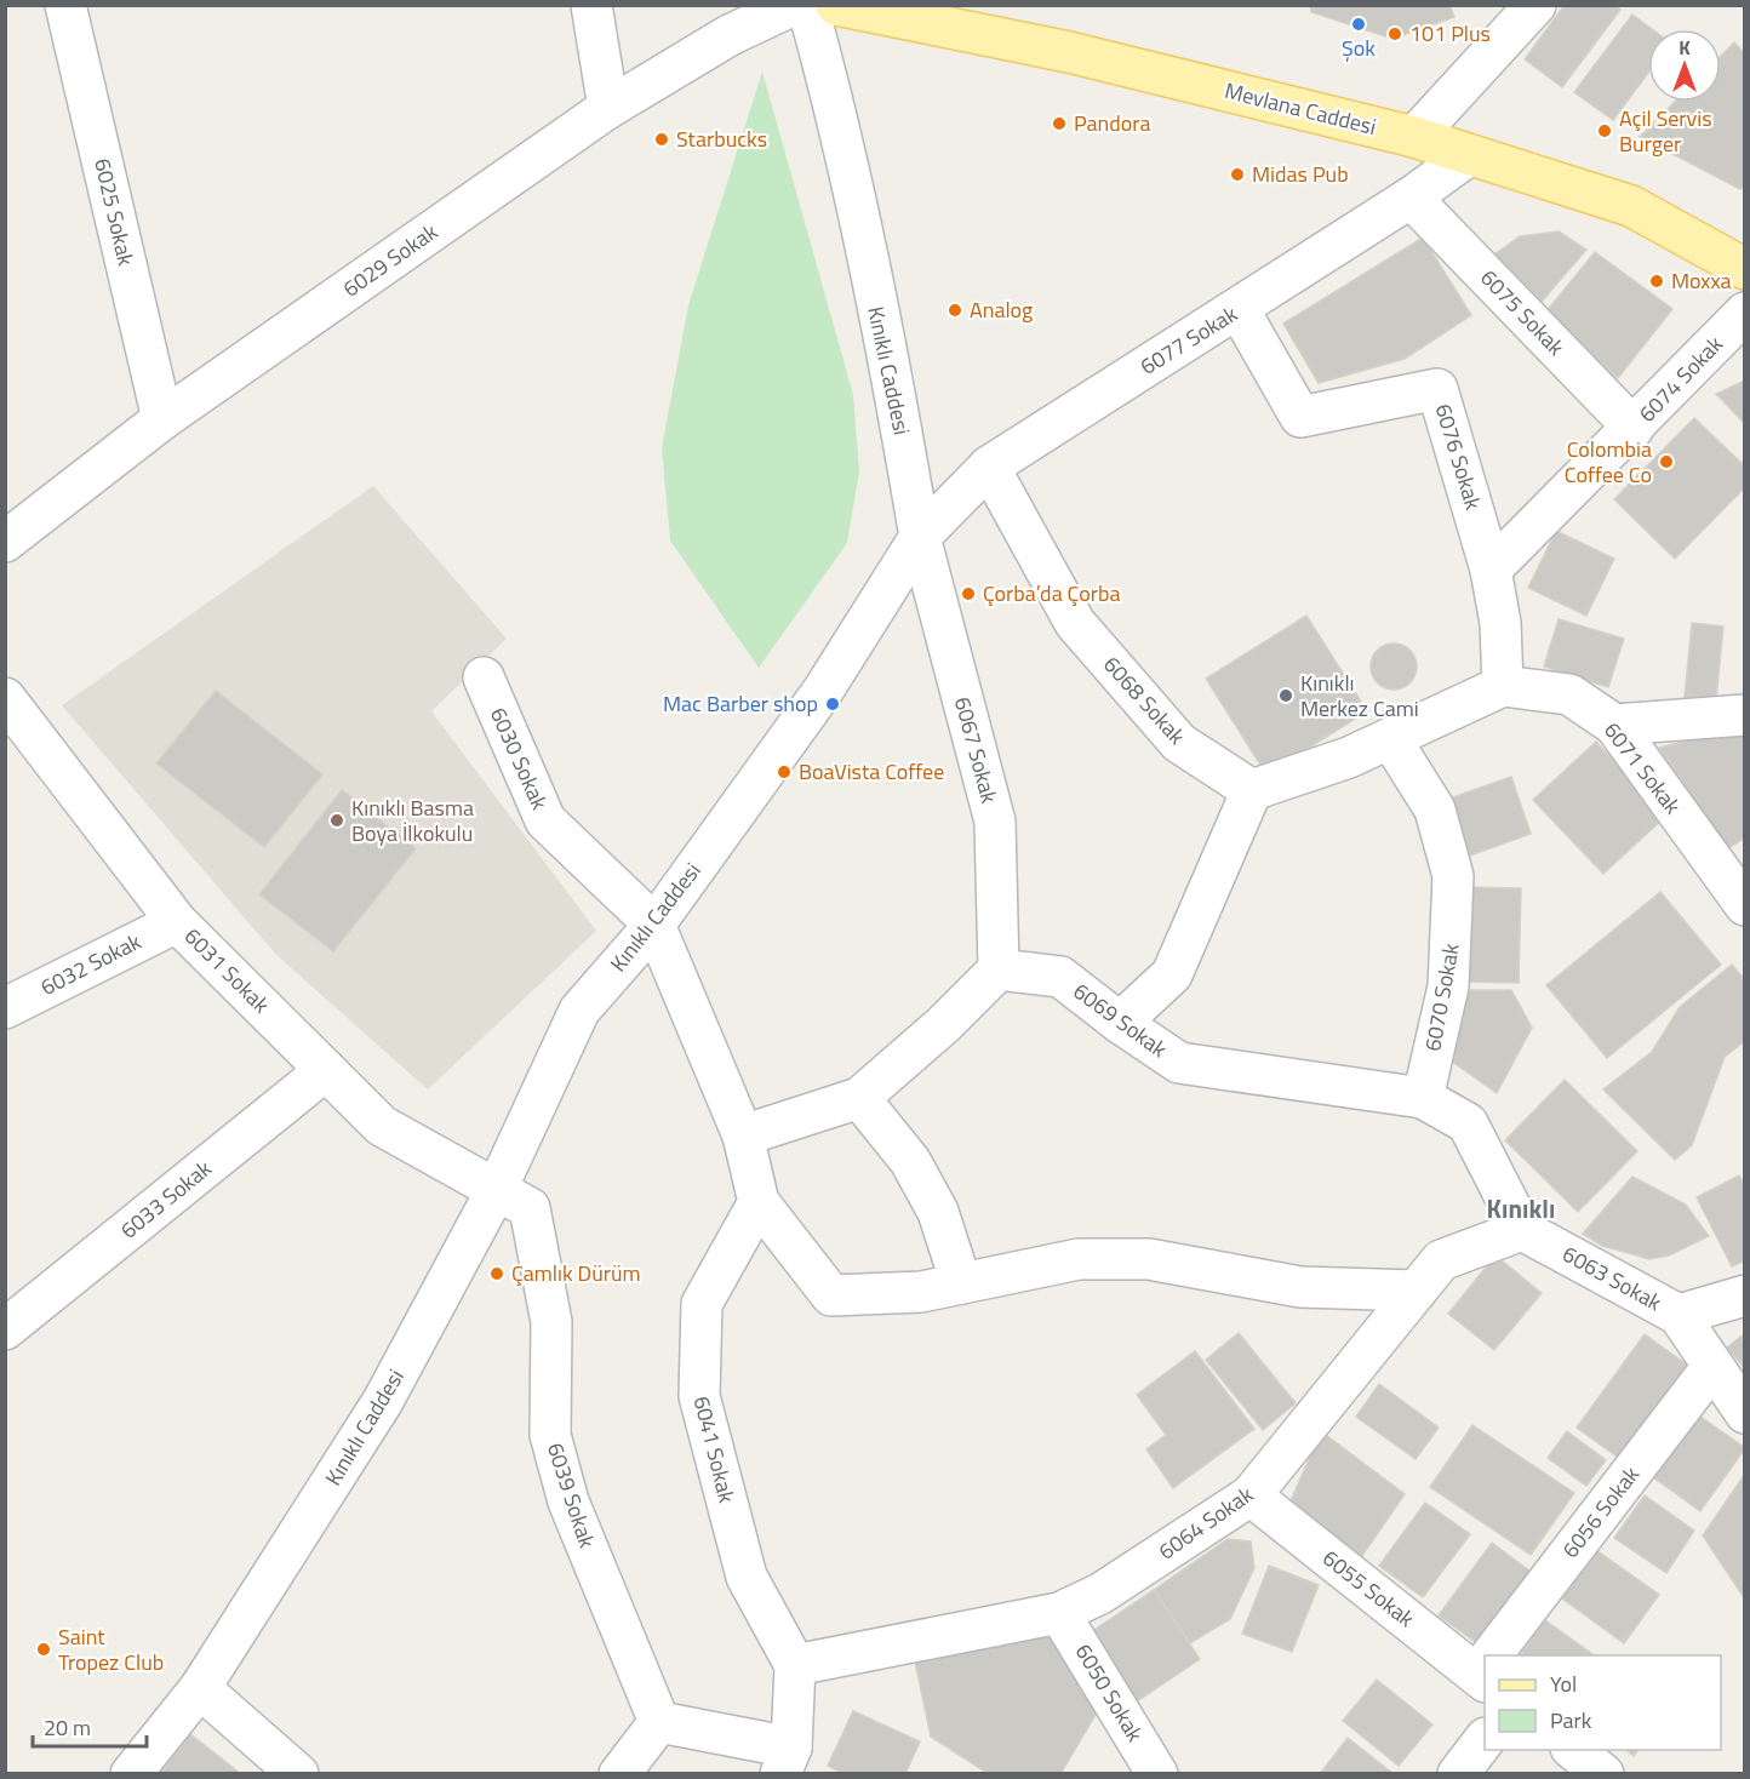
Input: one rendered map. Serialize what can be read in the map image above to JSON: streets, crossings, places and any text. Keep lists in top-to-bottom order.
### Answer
{
  "streets": {
    "main road": ["Mevlana Caddesi"],
    "street": [
      "6025 Sokak",
      "6029 Sokak",
      "6075 Sokak",
      "6077 Sokak",
      "Kınıklı Caddesi",
      "6074 Sokak",
      "6076 Sokak",
      "6068 Sokak",
      "6067 Sokak",
      "6030 Sokak",
      "6071 Sokak",
      "6032 Sokak",
      "6031 Sokak",
      "6070 Sokak",
      "6069 Sokak",
      "6033 Sokak",
      "6063 Sokak",
      "6041 Sokak",
      "6039 Sokak",
      "6056 Sokak",
      "6064 Sokak",
      "6055 Sokak",
      "6050 Sokak"
    ]
  },
  "crossings": [
    ["Mevlana Caddesi", "6077 Sokak"],
    ["6025 Sokak", "6029 Sokak"],
    ["6075 Sokak", "6077 Sokak"],
    ["6075 Sokak", "6074 Sokak"],
    ["6077 Sokak", "Kınıklı Caddesi"],
    ["6077 Sokak", "6076 Sokak"],
    ["6077 Sokak", "6068 Sokak"],
    ["6077 Sokak", "6067 Sokak"],
    ["Kınıklı Caddesi", "6067 Sokak"],
    ["Kınıklı Caddesi", "6030 Sokak"],
    ["Kınıklı Caddesi", "6031 Sokak"],
    ["Kınıklı Caddesi", "6039 Sokak"],
    ["6074 Sokak", "6076 Sokak"],
    ["6067 Sokak", "6069 Sokak"],
    ["6032 Sokak", "6031 Sokak"],
    ["6031 Sokak", "6033 Sokak"],
    ["6031 Sokak", "6039 Sokak"],
    ["6070 Sokak", "6069 Sokak"],
    ["6069 Sokak", "6063 Sokak"],
    ["6069 Sokak", "6064 Sokak"],
    ["6063 Sokak", "6064 Sokak"],
    ["6041 Sokak", "6064 Sokak"],
    ["6064 Sokak", "6055 Sokak"],
    ["6064 Sokak", "6050 Sokak"]
  ],
  "districts": ["Kınıklı"],
  "places": [
    "Şok",
    "101 Plus",
    "Pandora",
    "Açil Servis Burger",
    "Starbucks",
    "Midas Pub",
    "Moxxa",
    "Analog",
    "Colombia Coffee Co",
    "Çorba’da Çorba",
    "Kınıklı Merkez Cami",
    "Mac Barber shop",
    "BoaVista Coffee",
    "Kınıklı Basma Boya İlkokulu",
    "Çamlık Dürüm",
    "Saint Tropez Club"
  ],
  "legend": ["Yol", "Park"],
  "scale_bar": "20 m",
  "north": "top"
}
